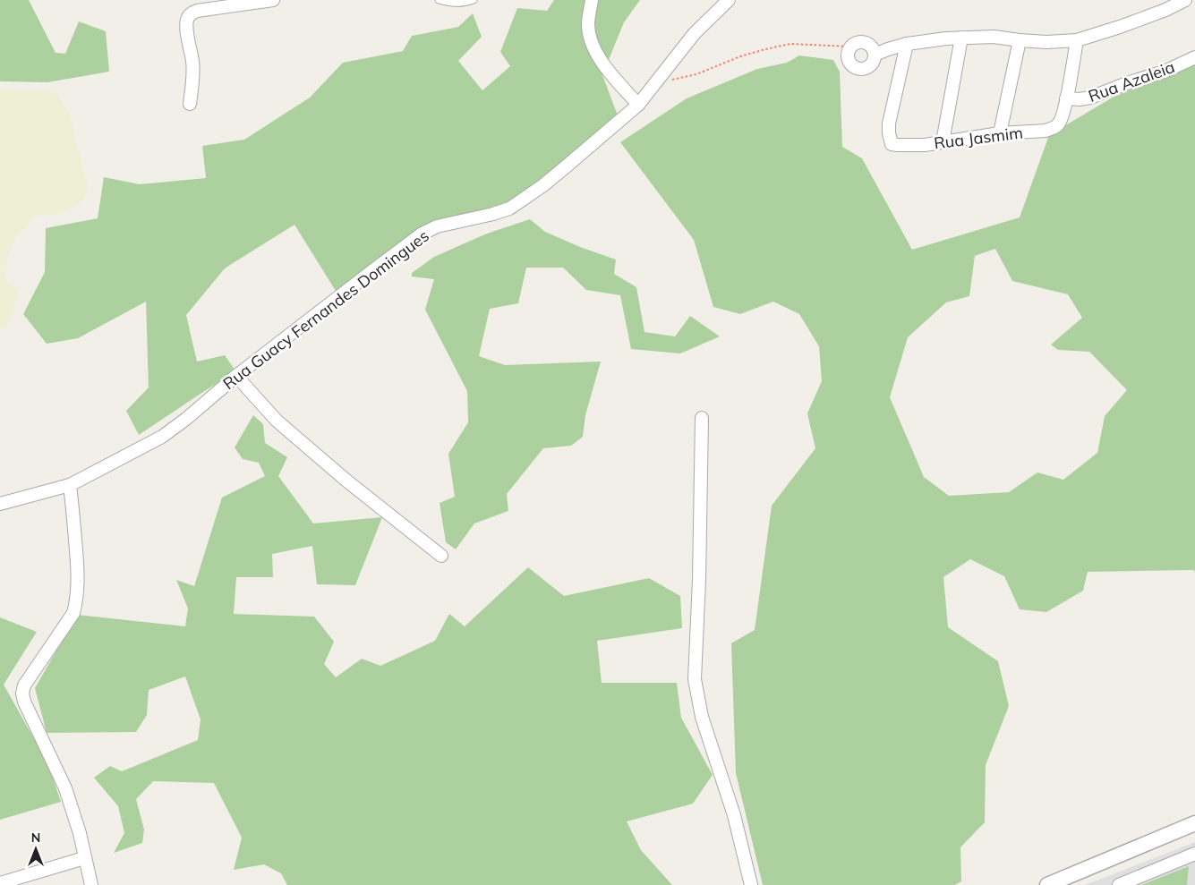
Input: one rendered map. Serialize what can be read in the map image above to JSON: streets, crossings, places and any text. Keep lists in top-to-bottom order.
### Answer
{
  "streets": {
    "street": ["Rua Azaleia", "Rua Jasmim", "Rua Guacy Fernandes Domingues"]
  },
  "crossings": [
    ["Rua Azaleia", "Rua Jasmim"]
  ],
  "north": "top"
}
